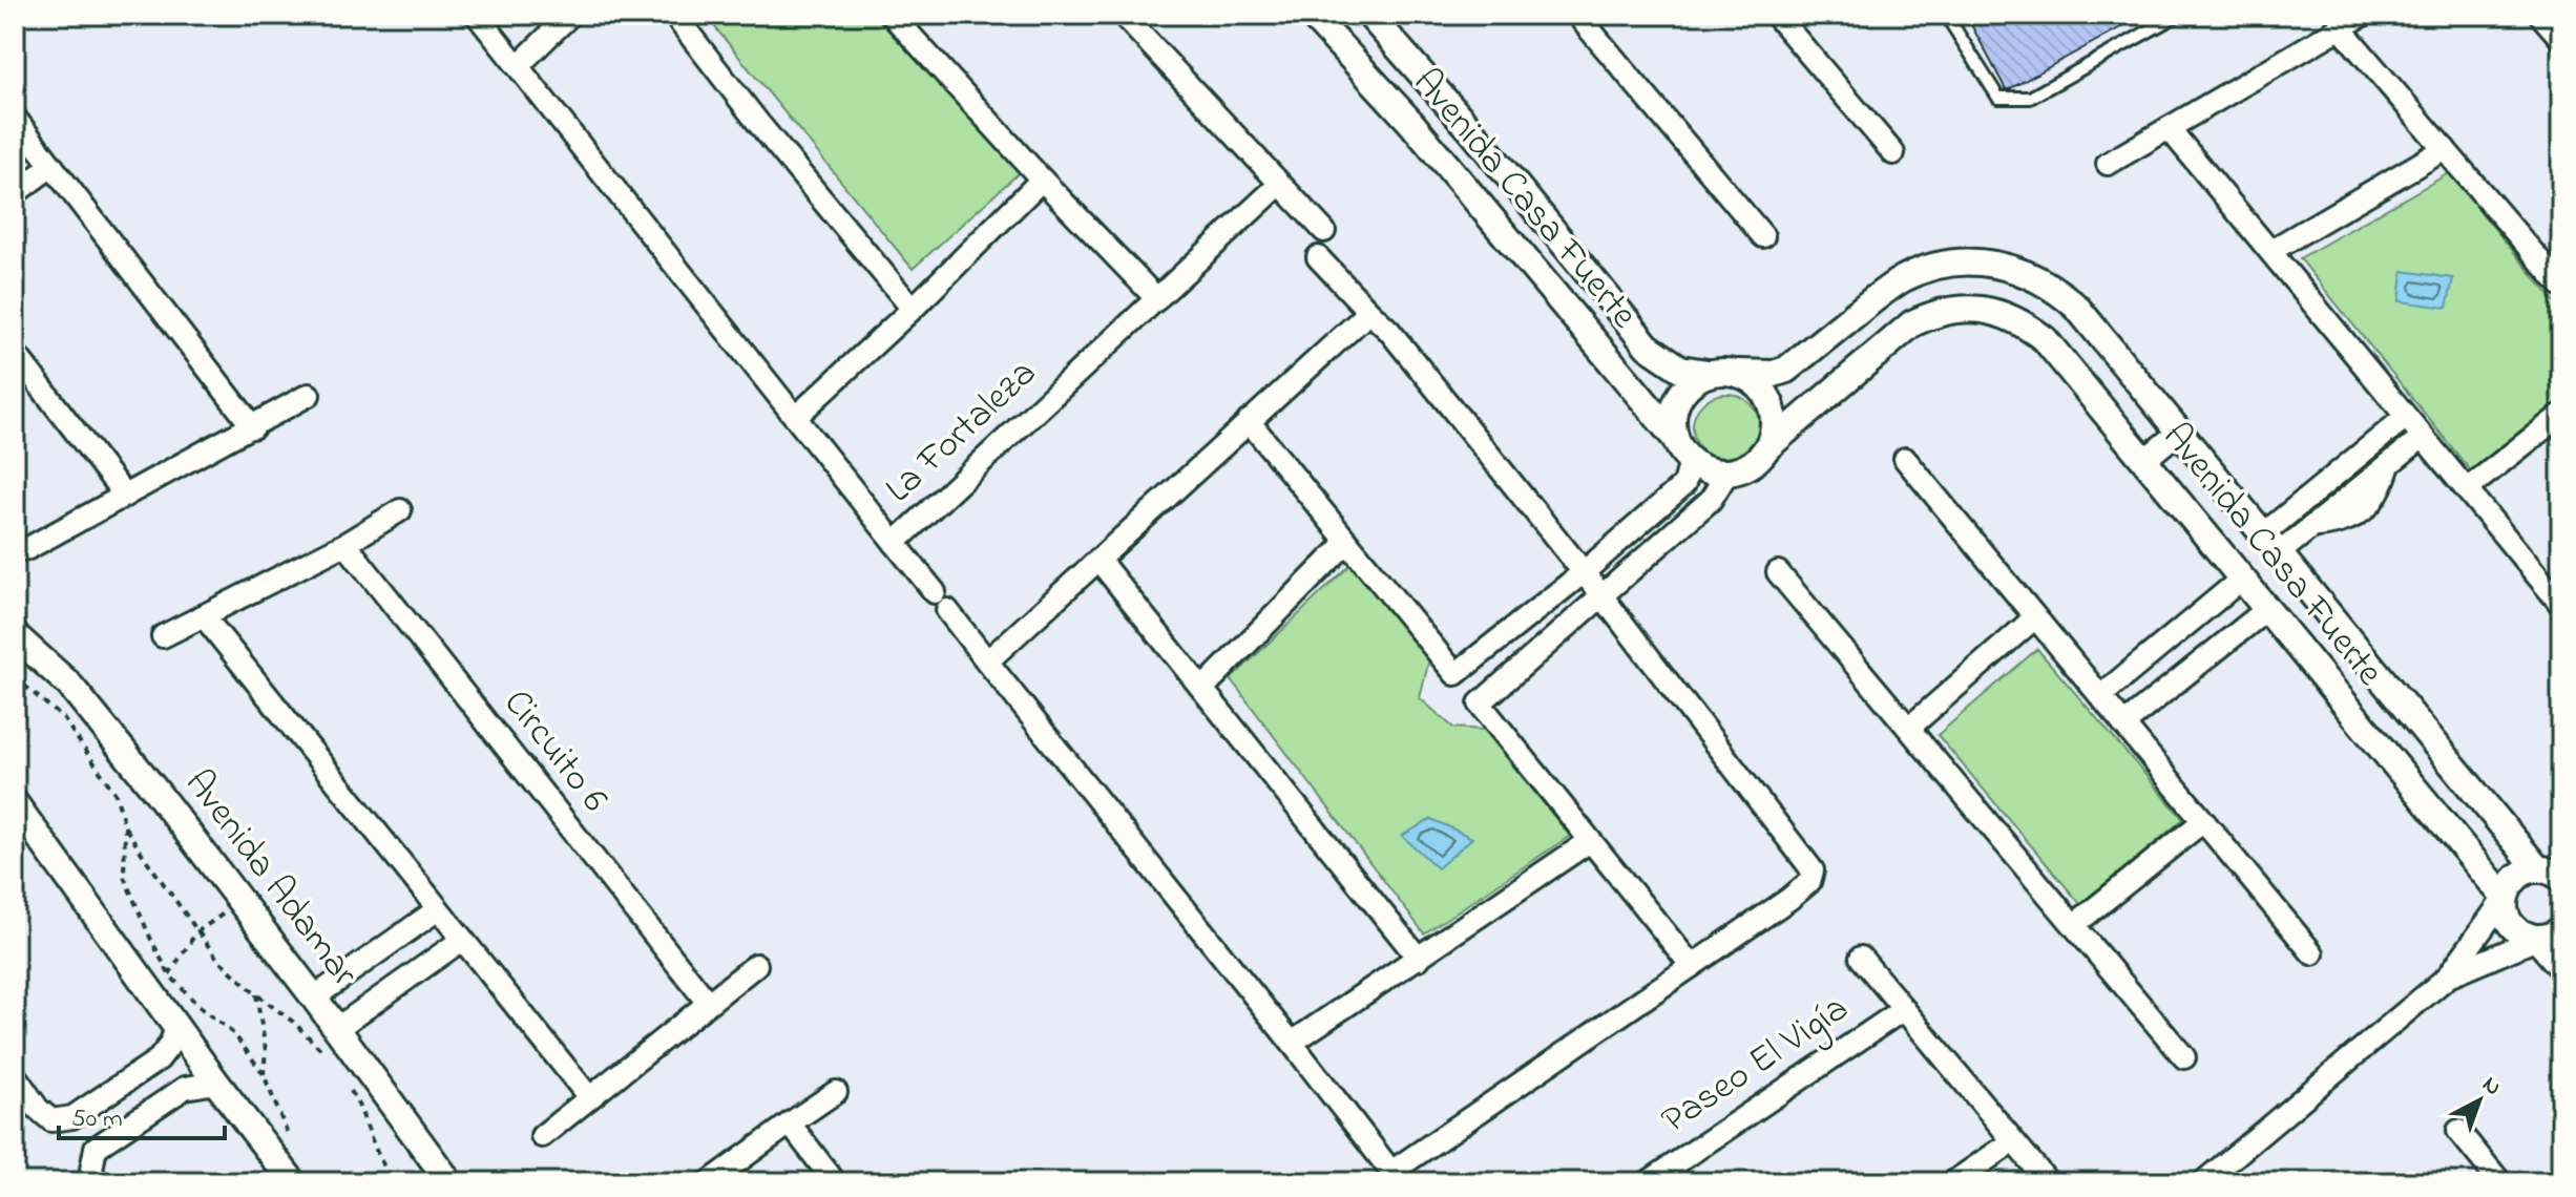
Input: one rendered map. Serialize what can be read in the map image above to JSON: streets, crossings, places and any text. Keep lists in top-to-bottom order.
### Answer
{
  "streets": {
    "street": [
      "Avenida Casa Fuerte",
      "La Fortaleza",
      "Circuito 6",
      "Avenida Adamar",
      "Paseo El Vigía"
    ]
  },
  "scale_bar": "50 m",
  "north": "top right"
}
